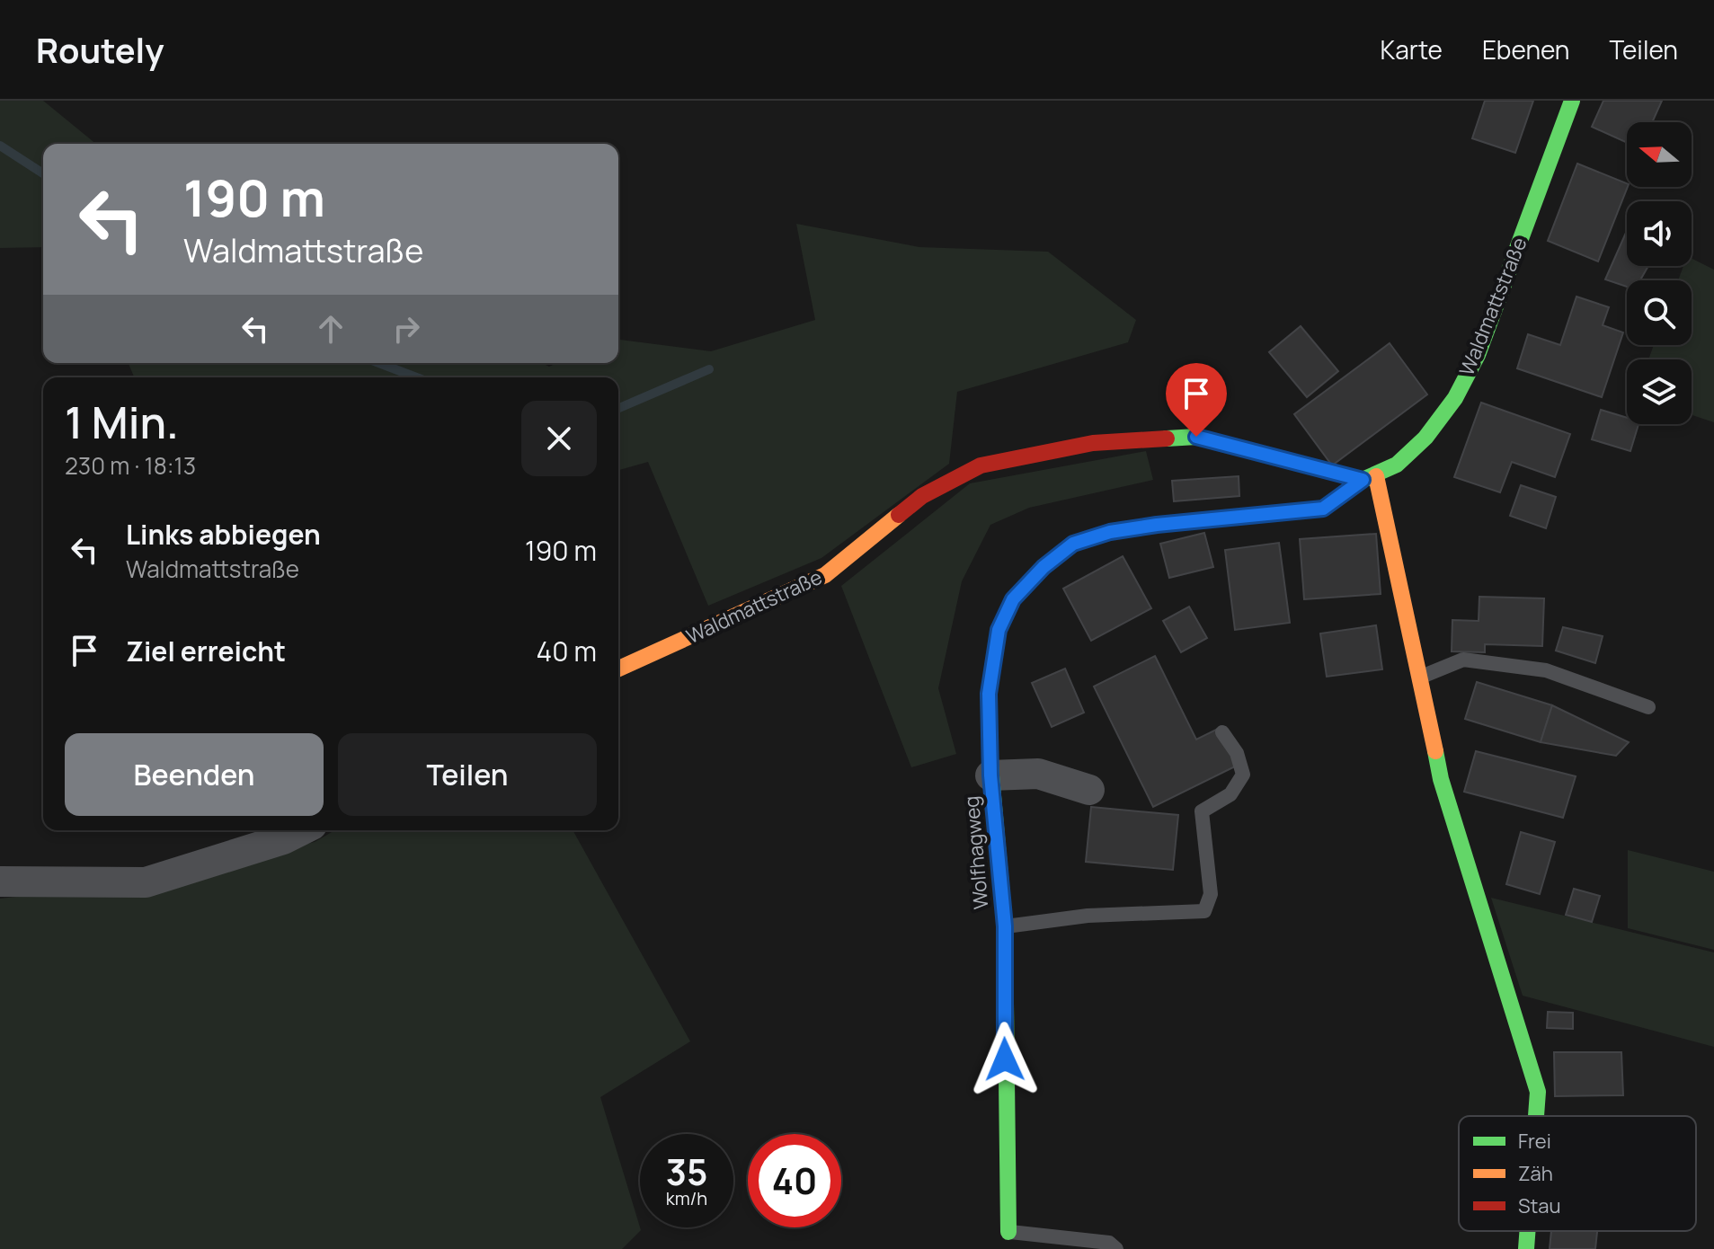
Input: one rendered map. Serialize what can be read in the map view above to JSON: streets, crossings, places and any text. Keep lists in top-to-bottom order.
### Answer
{
  "streets": {
    "street": ["Waldmattstraße", "Wolfhagweg"]
  },
  "crossings": [
    ["Waldmattstraße", "Wolfhagweg"]
  ],
  "legend": ["Frei", "Zäh", "Stau"],
  "north": "left",
  "page": {
    "header": "Routely",
    "nav": ["Karte", "Ebenen", "Teilen"],
    "turn": ["190 m", "Waldmattstraße"],
    "heading": ["1 Min.", "230 m · 18:13"],
    "list": [
      {
        "name": "Links abbiegen",
        "note": "Waldmattstraße",
        "value": "190 m"
      },
      {
        "name": "Ziel erreicht",
        "value": "40 m"
      }
    ],
    "buttons": ["Beenden", "Teilen"],
    "speed": "35 km/h",
    "limit": "40"
  }
}
